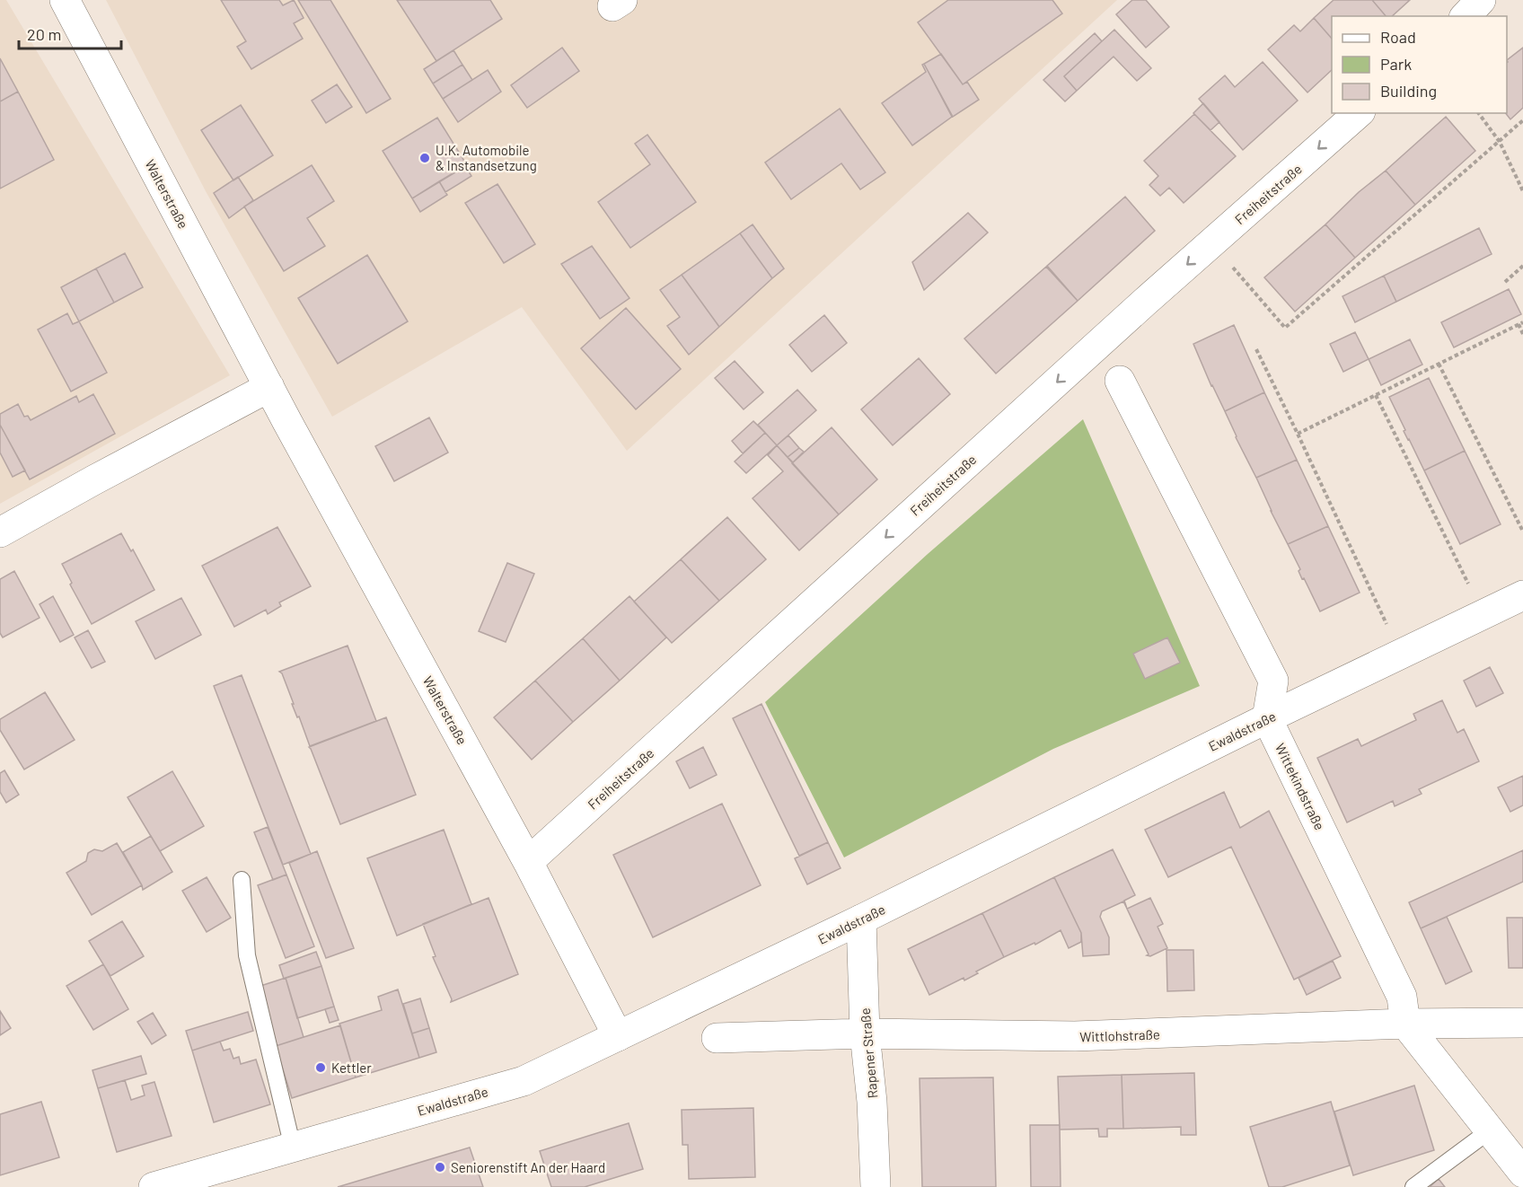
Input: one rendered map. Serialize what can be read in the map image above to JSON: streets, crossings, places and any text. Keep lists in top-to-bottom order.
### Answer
{
  "streets": {
    "street": [
      "Walterstraße",
      "Freiheitstraße",
      "Ewaldstraße",
      "Wittekindstraße",
      "Wittlohstraße",
      "Rapener Straße"
    ]
  },
  "crossings": [
    ["Walterstraße", "Freiheitstraße"],
    ["Walterstraße", "Ewaldstraße"],
    ["Ewaldstraße", "Wittekindstraße"],
    ["Ewaldstraße", "Rapener Straße"],
    ["Wittekindstraße", "Wittlohstraße"],
    ["Wittlohstraße", "Rapener Straße"]
  ],
  "one_way": ["Freiheitstraße"],
  "places": ["U.K. Automobile & Instandsetzung", "Kettler", "Seniorenstift An der Haard"],
  "legend": ["Road", "Park", "Building"],
  "scale_bar": "20 m"
}
